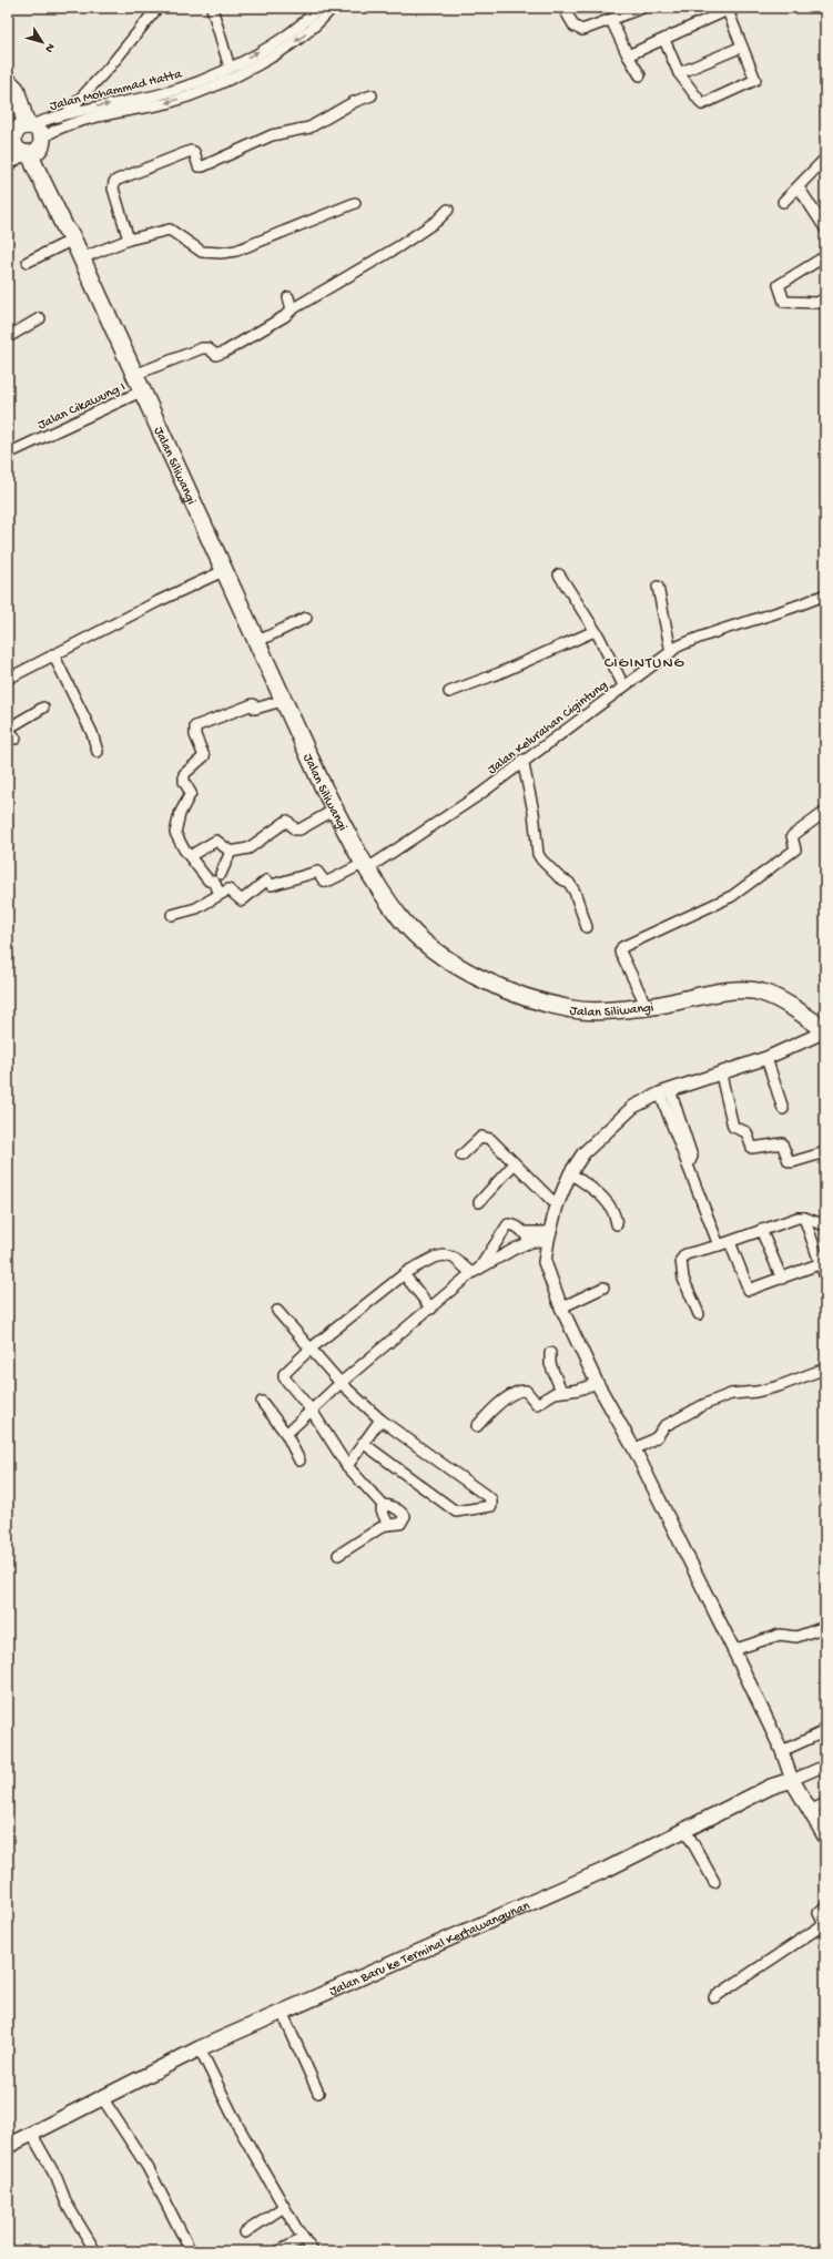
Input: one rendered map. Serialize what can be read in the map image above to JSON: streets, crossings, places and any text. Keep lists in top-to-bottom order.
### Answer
{
  "streets": {
    "main road": ["Jalan Siliwangi", "Jalan Baru ke Terminal Kertawangunan"],
    "street": ["Jalan Mohammad Hatta", "Jalan Cikawung I", "Jalan Kelurahan Cigintung"]
  },
  "crossings": [
    ["Jalan Mohammad Hatta", "Jalan Siliwangi"],
    ["Jalan Cikawung I", "Jalan Siliwangi"],
    ["Jalan Siliwangi", "Jalan Kelurahan Cigintung"]
  ],
  "districts": ["CIGINTUNG"],
  "north": "bottom right"
}
